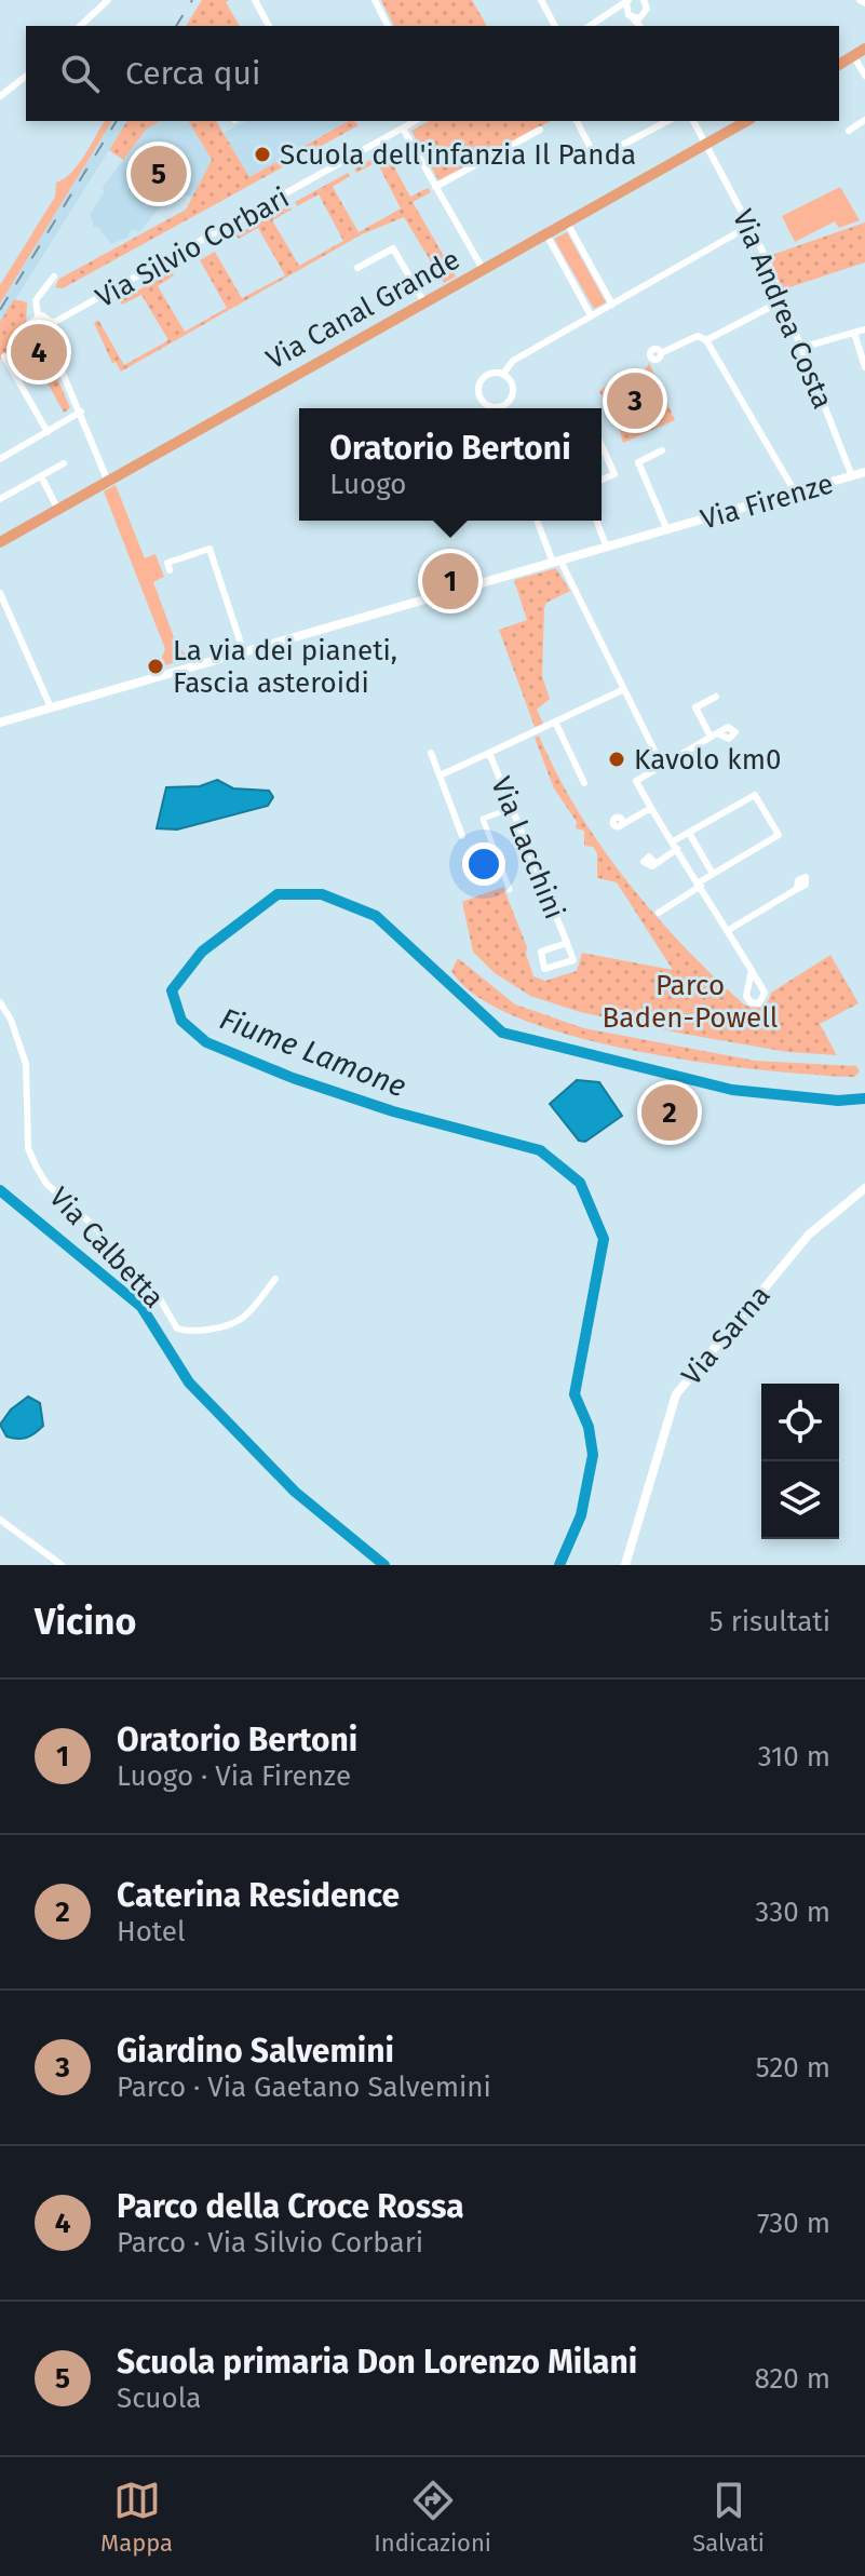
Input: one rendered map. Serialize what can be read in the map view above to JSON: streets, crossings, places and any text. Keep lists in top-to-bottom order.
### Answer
{
  "streets": {
    "main road": ["Via Canal Grande"],
    "street": [
      "Via Silvio Corbari",
      "Via Andrea Costa",
      "Via Firenze",
      "Via Lacchini",
      "Via Calbetta",
      "Via Sarna"
    ]
  },
  "crossings": [
    ["Via Canal Grande", "Via Andrea Costa"],
    ["Via Andrea Costa", "Via Firenze"]
  ],
  "water": ["Fiume Lamone"],
  "parks": ["Parco Baden-Powell"],
  "places": ["Scuola dell'infanzia Il Panda", "La via dei pianeti, Fascia asteroidi", "Kavolo km0"],
  "page": {
    "search": "Cerca qui",
    "pins": [
      "5",
      "4",
      "3",
      "1",
      "2"
    ],
    "popup": ["Oratorio Bertoni", "Luogo"],
    "heading": ["Vicino", "5 risultati"],
    "list": [
      {
        "mark": "1",
        "name": "Oratorio Bertoni",
        "note": "Luogo · Via Firenze",
        "value": "310 m"
      },
      {
        "mark": "2",
        "name": "Caterina Residence",
        "note": "Hotel",
        "value": "330 m"
      },
      {
        "mark": "3",
        "name": "Giardino Salvemini",
        "note": "Parco · Via Gaetano Salvemini",
        "value": "520 m"
      },
      {
        "mark": "4",
        "name": "Parco della Croce Rossa",
        "note": "Parco · Via Silvio Corbari",
        "value": "730 m"
      },
      {
        "mark": "5",
        "name": "Scuola primaria Don Lorenzo Milani",
        "note": "Scuola",
        "value": "820 m"
      }
    ],
    "nav": ["Mappa", "Indicazioni", "Salvati"]
  }
}
